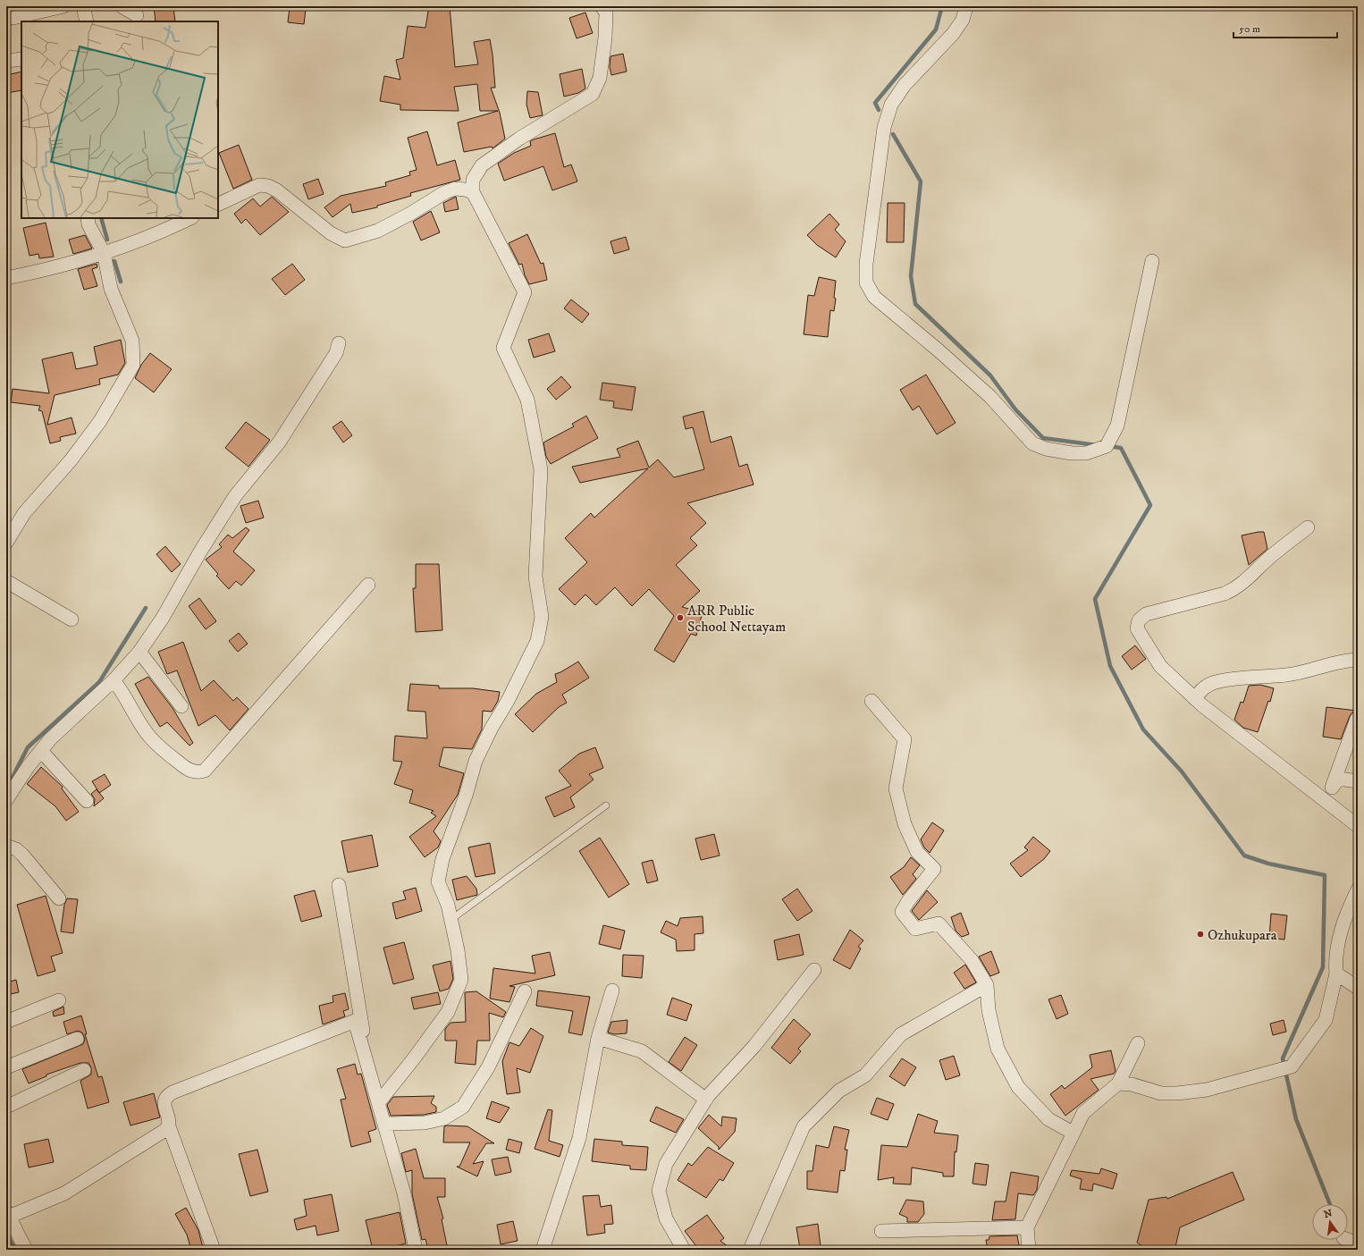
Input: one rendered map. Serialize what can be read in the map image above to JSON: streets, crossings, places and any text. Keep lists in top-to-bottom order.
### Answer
{
  "places": ["ARR Public School Nettayam", "Ozhukupara"],
  "scale_bar": "50 m",
  "north": "top"
}
